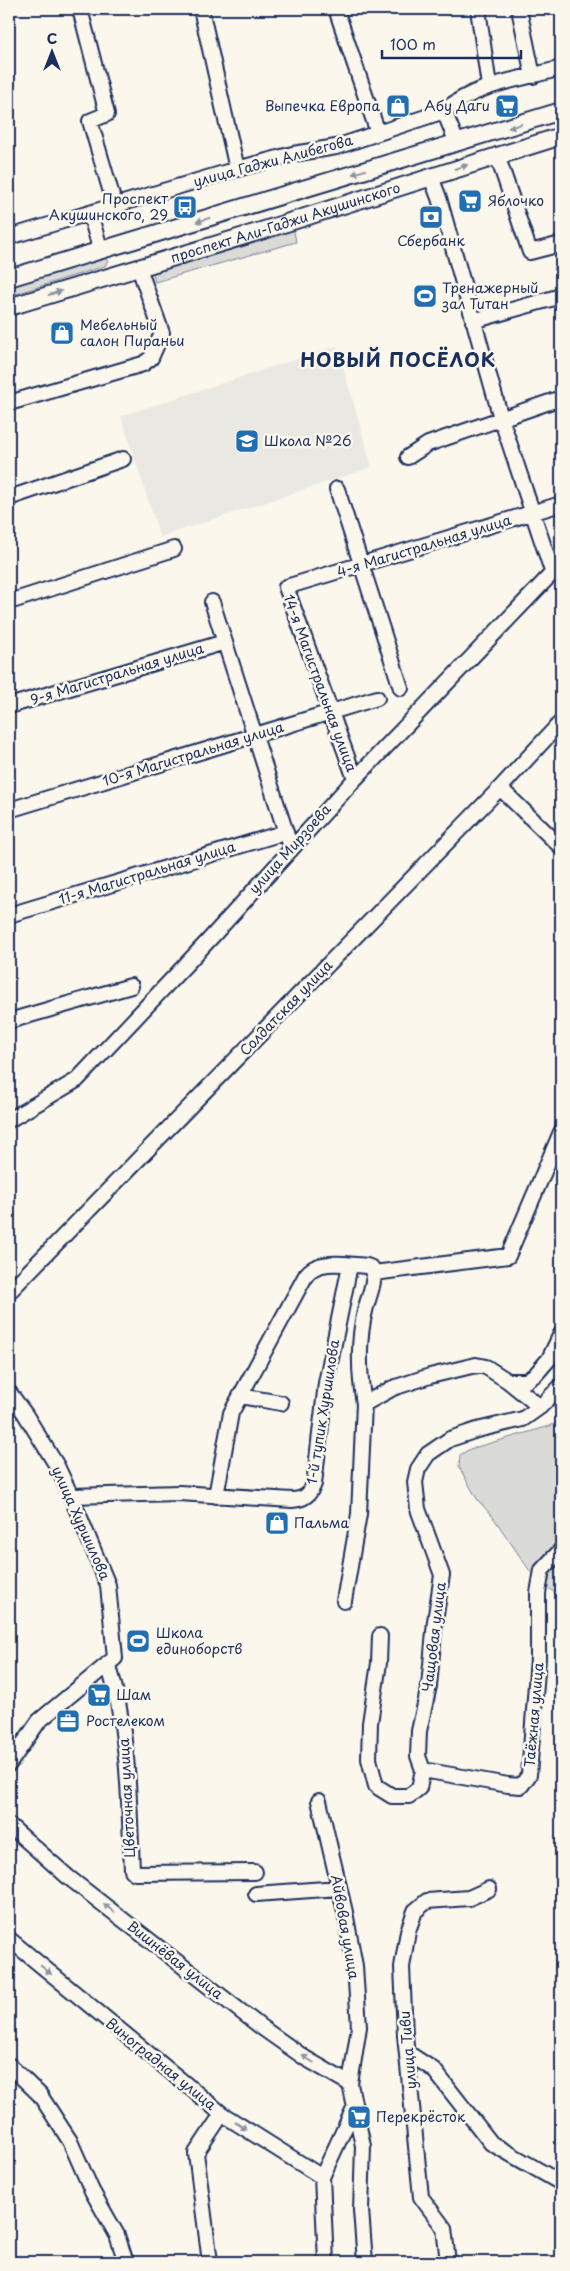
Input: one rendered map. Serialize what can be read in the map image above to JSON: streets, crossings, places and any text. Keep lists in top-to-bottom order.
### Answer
{
  "streets": {
    "main road": ["проспект Али-Гаджи Акушинского"],
    "street": [
      "улица Гаджи Алибегова",
      "4-я Магистральная улица",
      "9-я Магистральная улица",
      "14-я Магистральная улица",
      "10-я Магистральная улица",
      "улица Мирзоева",
      "11-я Магистральная улица",
      "Солдатская улица",
      "1-й тупик Хуршилова",
      "улица Хуршилова",
      "Чащовая улица",
      "Таёжная улица",
      "Цветочная улица",
      "Айвовая улица",
      "Вишнёвая улица",
      "улица Тиви",
      "Виноградная улица"
    ]
  },
  "crossings": [
    ["4-я Магистральная улица", "14-я Магистральная улица"],
    ["14-я Магистральная улица", "10-я Магистральная улица"],
    ["14-я Магистральная улица", "улица Мирзоева"],
    ["1-й тупик Хуршилова", "улица Хуршилова"],
    ["улица Хуршилова", "Цветочная улица"],
    ["Чащовая улица", "Таёжная улица"],
    ["Айвовая улица", "Вишнёвая улица"]
  ],
  "one_way": ["Вишнёвая улица", "Виноградная улица"],
  "districts": ["НОВЫЙ ПОСЁЛОК"],
  "places": {
    "shop": ["Выпечка Европа", "Мебельный салон Пираньи", "Пальма"],
    "supermarket": [
      "Абу Даги",
      "Яблочко",
      "Шам",
      "Перекрёсток"
    ],
    "bus stop": ["Проспект Акушинского, 29"],
    "bank": ["Сбербанк"],
    "sports": ["Тренажерный зал Титан", "Школа единоборств"],
    "school or university": ["Школа №26"],
    "office": ["Ростелеком"]
  },
  "scale_bar": "100 m",
  "north": "top"
}
